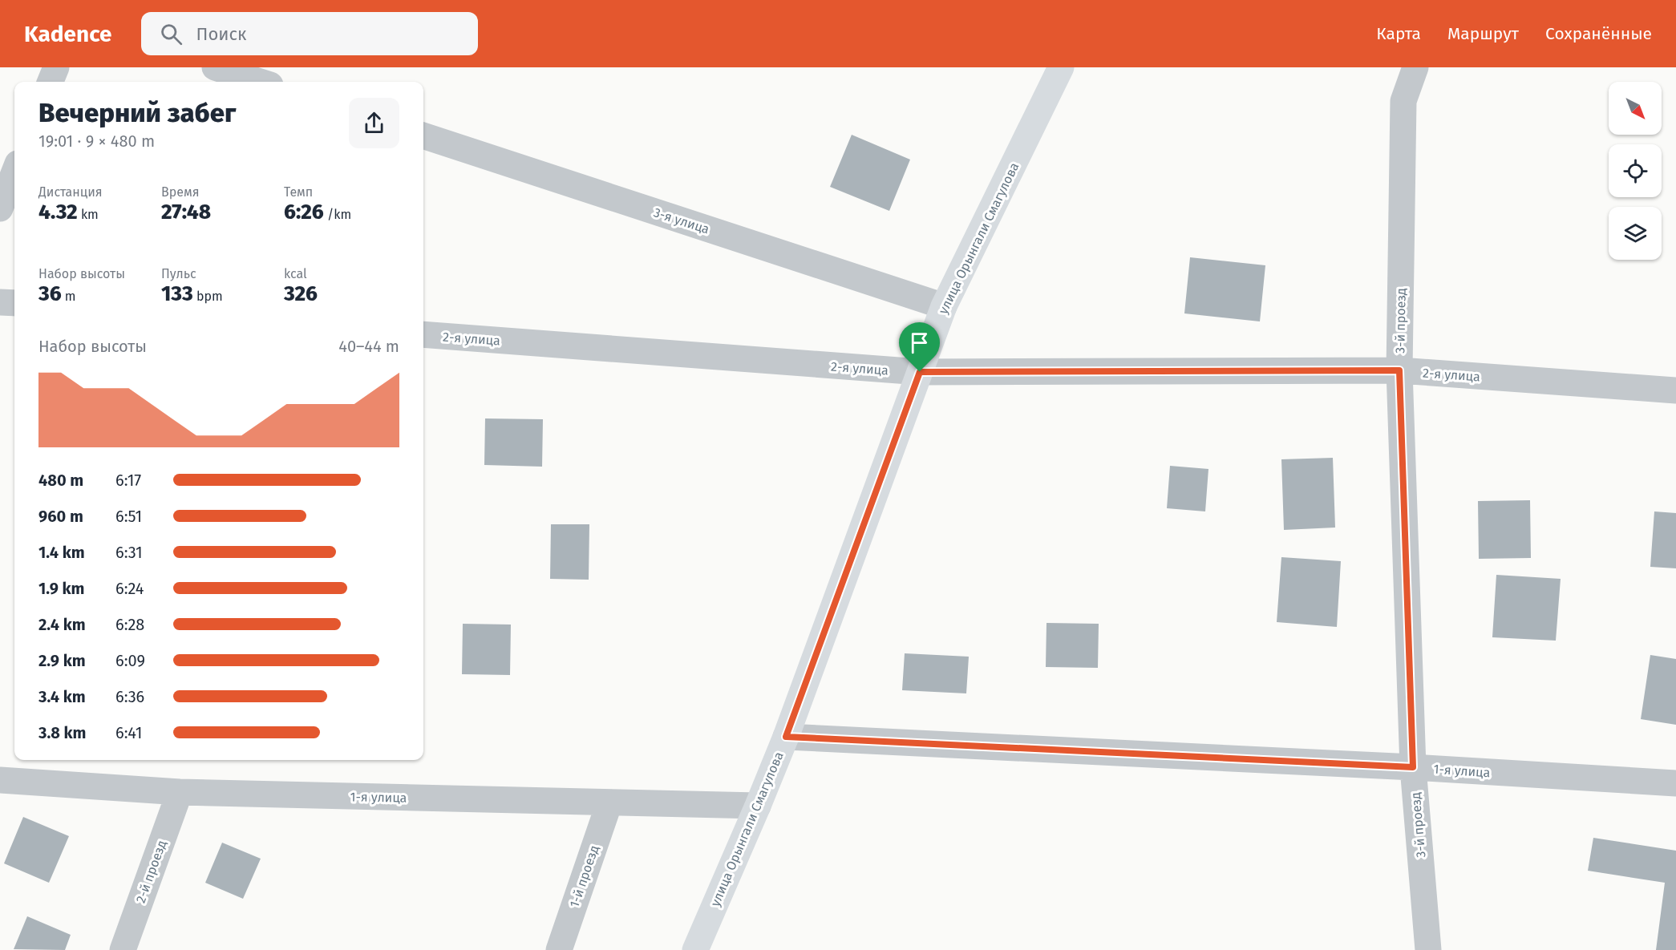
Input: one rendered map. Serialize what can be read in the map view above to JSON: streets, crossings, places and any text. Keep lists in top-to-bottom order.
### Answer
{
  "streets": {
    "main road": ["улица Орынгали Смагулова"],
    "street": [
      "3-я улица",
      "3-й проезд",
      "2-я улица",
      "1-я улица",
      "2-й проезд",
      "1-й проезд"
    ]
  },
  "crossings": [
    ["3-я улица", "улица Орынгали Смагулова"],
    ["улица Орынгали Смагулова", "2-я улица"],
    ["улица Орынгали Смагулова", "1-я улица"],
    ["3-й проезд", "2-я улица"],
    ["3-й проезд", "1-я улица"],
    ["1-я улица", "2-й проезд"],
    ["1-я улица", "1-й проезд"]
  ],
  "north": "bottom right",
  "page": {
    "header": "Kadence",
    "search": "Поиск",
    "nav": ["Карта", "Маршрут", "Сохранённые"],
    "heading": ["Вечерний забег", "19:01 · 9 × 480 m"],
    "stats": [
      ["Дистанция", "4.32 km"],
      ["Время", "27:48"],
      ["Темп", "6:26 /km"],
      ["Набор высоты", "36 m"],
      ["Пульс", "133 bpm"],
      ["kcal", "326"]
    ],
    "chart": ["Набор высоты", "40–44 m"],
    "list": [
      {
        "name": "480 m",
        "note": "6:17"
      },
      {
        "name": "960 m",
        "note": "6:51"
      },
      {
        "name": "1.4 km",
        "note": "6:31"
      },
      {
        "name": "1.9 km",
        "note": "6:24"
      },
      {
        "name": "2.4 km",
        "note": "6:28"
      },
      {
        "name": "2.9 km",
        "note": "6:09"
      },
      {
        "name": "3.4 km",
        "note": "6:36"
      },
      {
        "name": "3.8 km",
        "note": "6:41"
      }
    ]
  }
}
